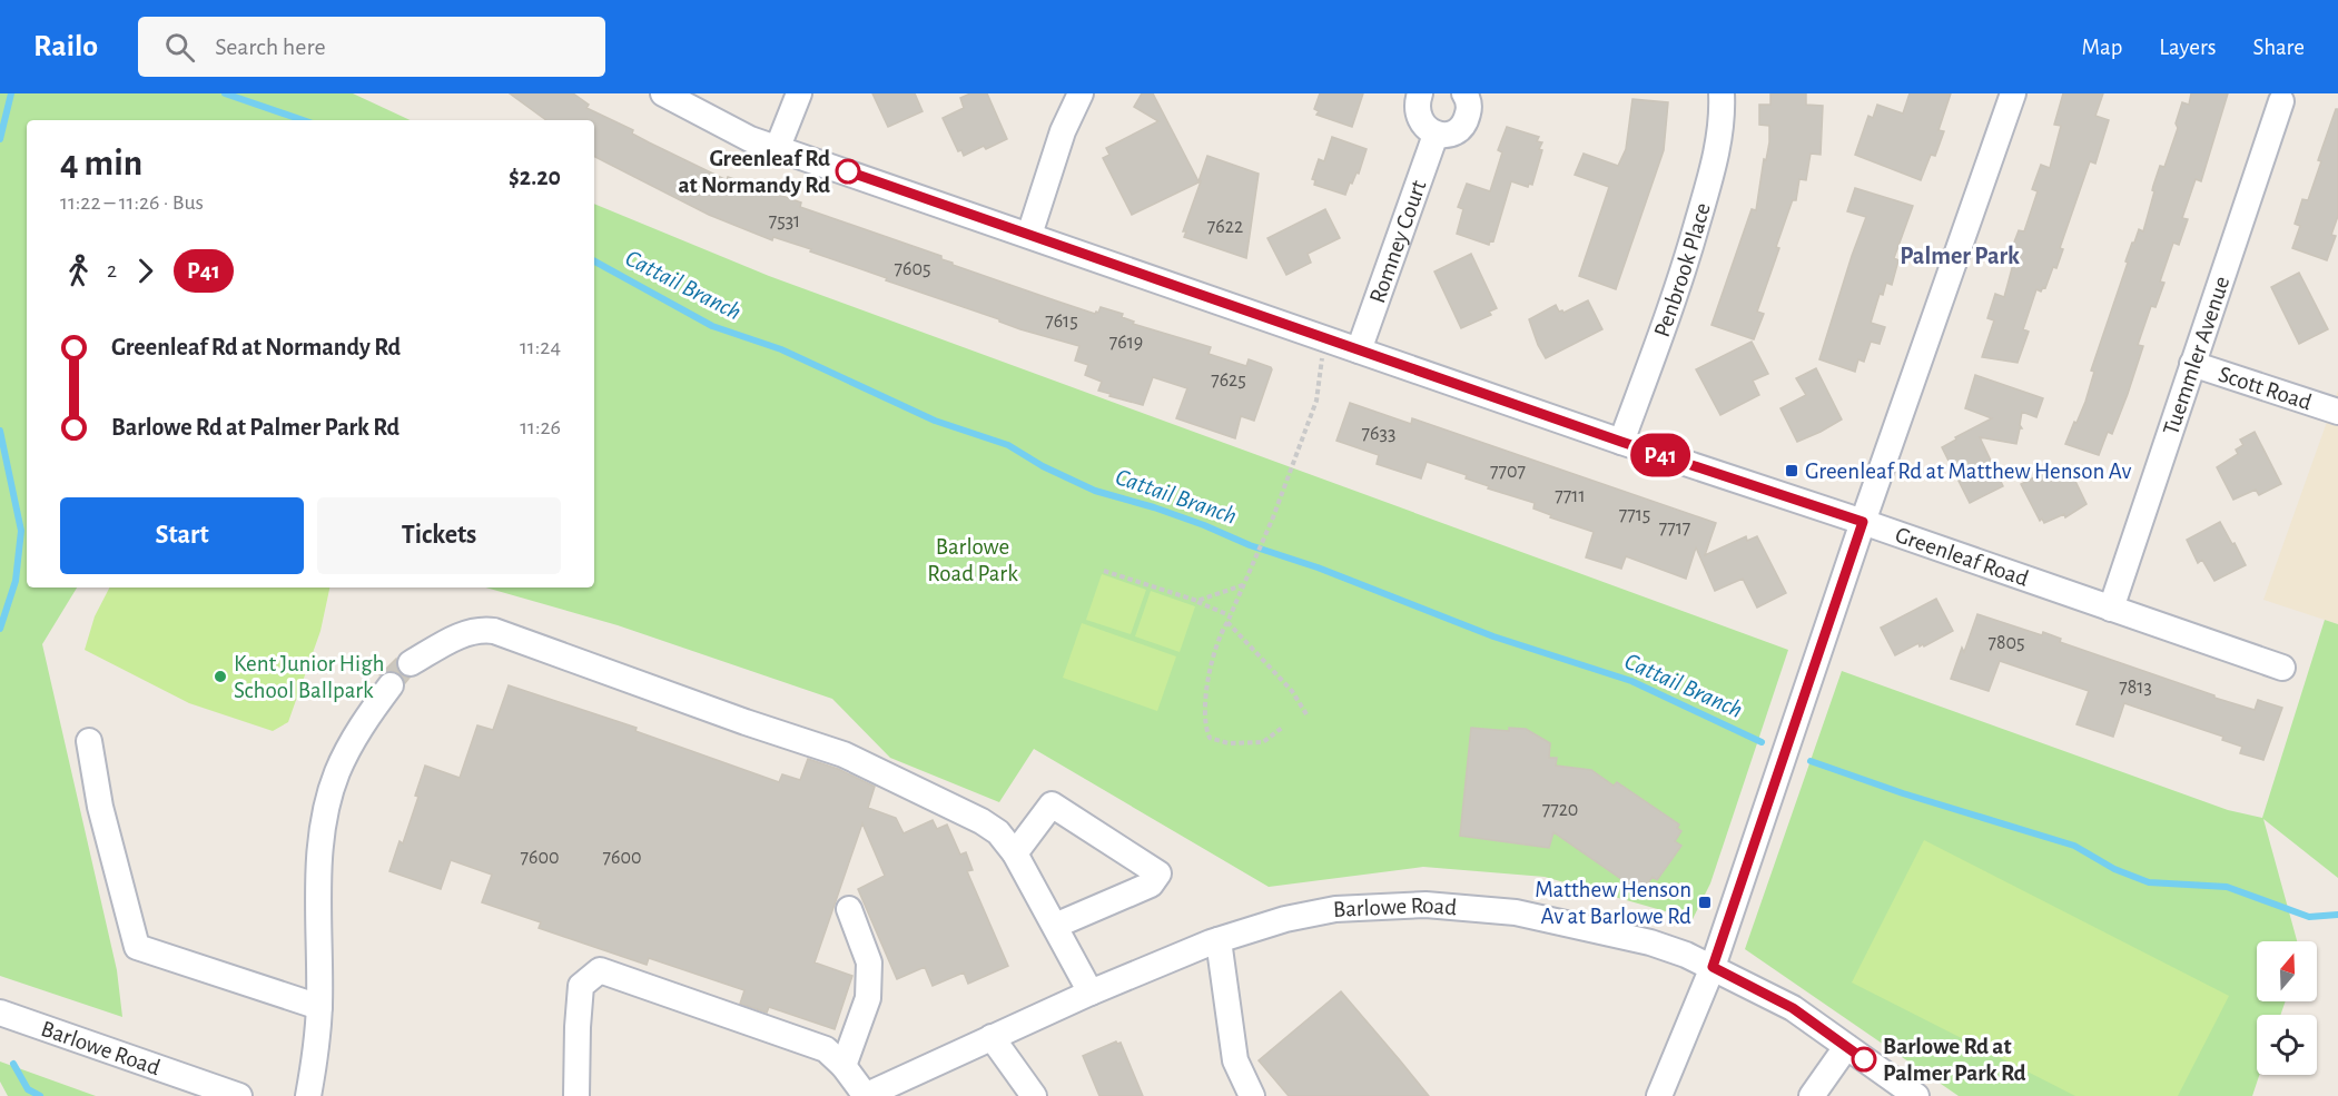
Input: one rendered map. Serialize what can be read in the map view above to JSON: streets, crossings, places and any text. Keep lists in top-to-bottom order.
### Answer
{
  "streets": {
    "street": [
      "Romney Court",
      "Penbrook Place",
      "Tuemmler Avenue",
      "Scott Road",
      "Greenleaf Road",
      "Barlowe Road"
    ]
  },
  "crossings": [
    ["Romney Court", "Greenleaf Road"],
    ["Penbrook Place", "Greenleaf Road"],
    ["Tuemmler Avenue", "Scott Road"],
    ["Tuemmler Avenue", "Greenleaf Road"]
  ],
  "districts": ["Palmer Park"],
  "water": ["Cattail Branch"],
  "parks": ["Barlowe Road Park"],
  "places": {
    "other": ["Greenleaf Rd at Normandy Rd", "Kent Junior High School Ballpark", "Barlowe Rd at Palmer Park Rd"],
    "transit": ["Greenleaf Rd at Matthew Henson Av", "Matthew Henson Av at Barlowe Rd"]
  },
  "lines": ["bus line P41"],
  "house_numbers": [
    "7531",
    "7622",
    "7605",
    "7615",
    "7619",
    "7625",
    "7633",
    "7707",
    "7711",
    "7715",
    "7717",
    "7805",
    "7813",
    "7720",
    "7600",
    "7600"
  ],
  "north": "top",
  "page": {
    "header": "Railo",
    "search": "Search here",
    "nav": ["Map", "Layers", "Share"],
    "on_map": "P41",
    "heading": ["4 min", "11:22 – 11:26 · Bus", "$2.20"],
    "legs": ["2", "P41"],
    "list": [
      {
        "name": "Greenleaf Rd at Normandy Rd",
        "value": "11:24"
      },
      {
        "name": "Barlowe Rd at Palmer Park Rd",
        "value": "11:26"
      }
    ],
    "buttons": ["Start", "Tickets"]
  }
}
